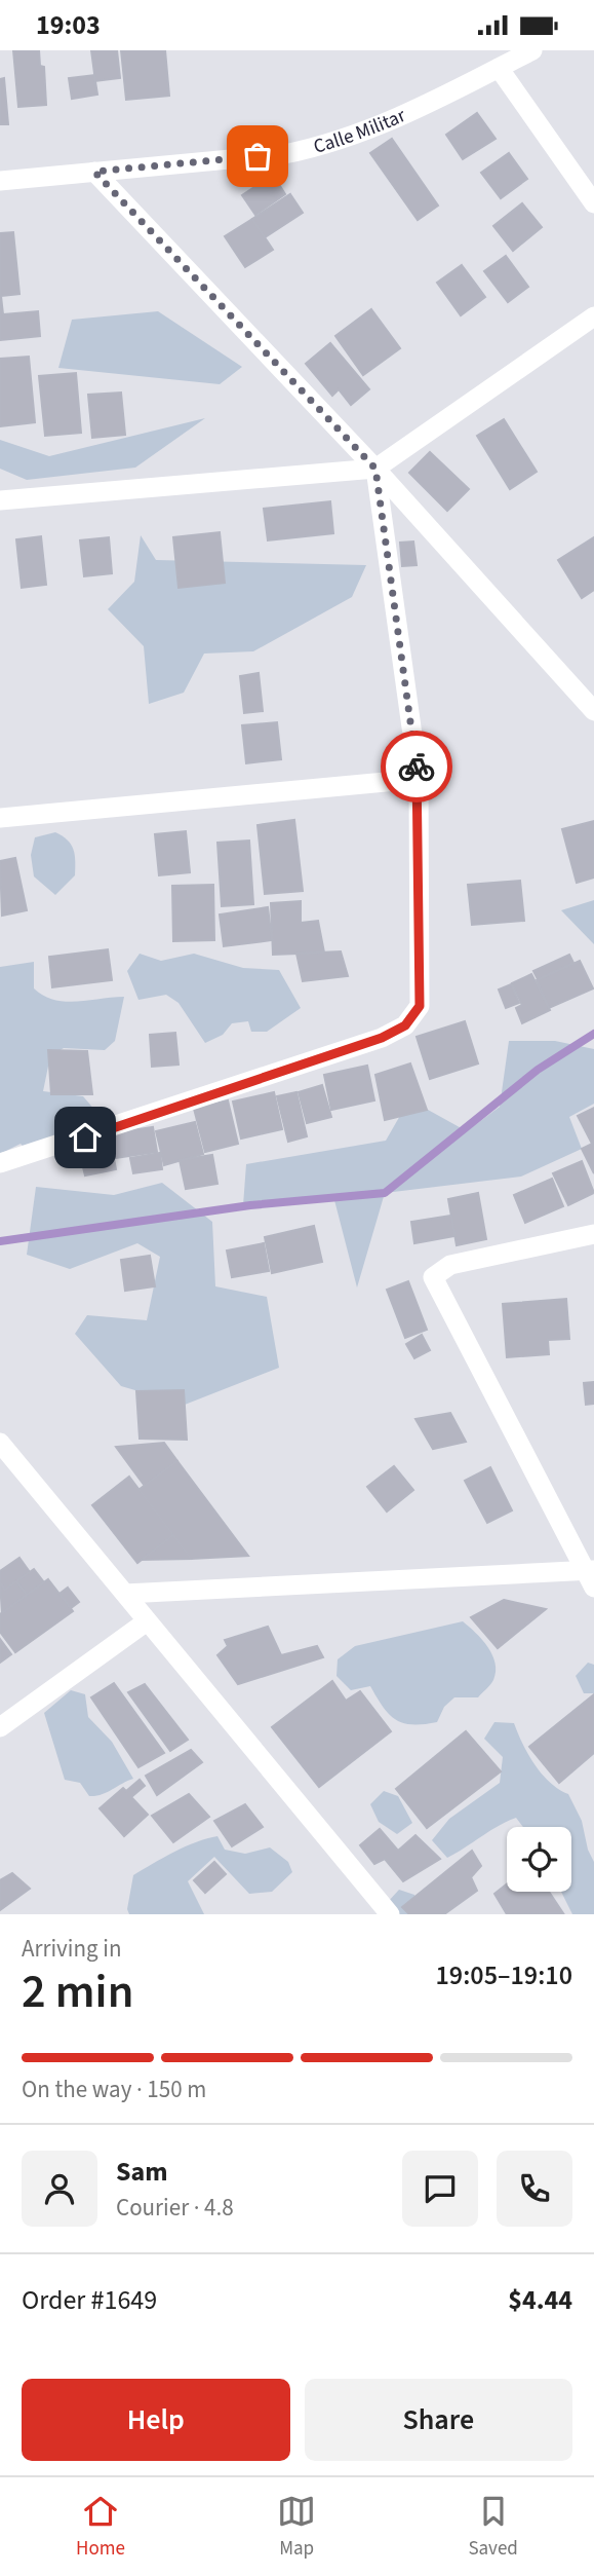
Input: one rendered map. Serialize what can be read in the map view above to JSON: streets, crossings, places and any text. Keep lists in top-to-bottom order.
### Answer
{
  "streets": {
    "street": ["Calle Militar"]
  },
  "page": {
    "status": "19:03",
    "heading": ["2 min", "Arriving in", "19:05–19:10"],
    "panel": [
      "Sam",
      "Courier · 4.8",
      "Order #1649",
      "$4.44"
    ],
    "bar": "On the way · 150 m",
    "buttons": ["Help", "Share"],
    "tabs": ["Home", "Map", "Saved"]
  }
}
